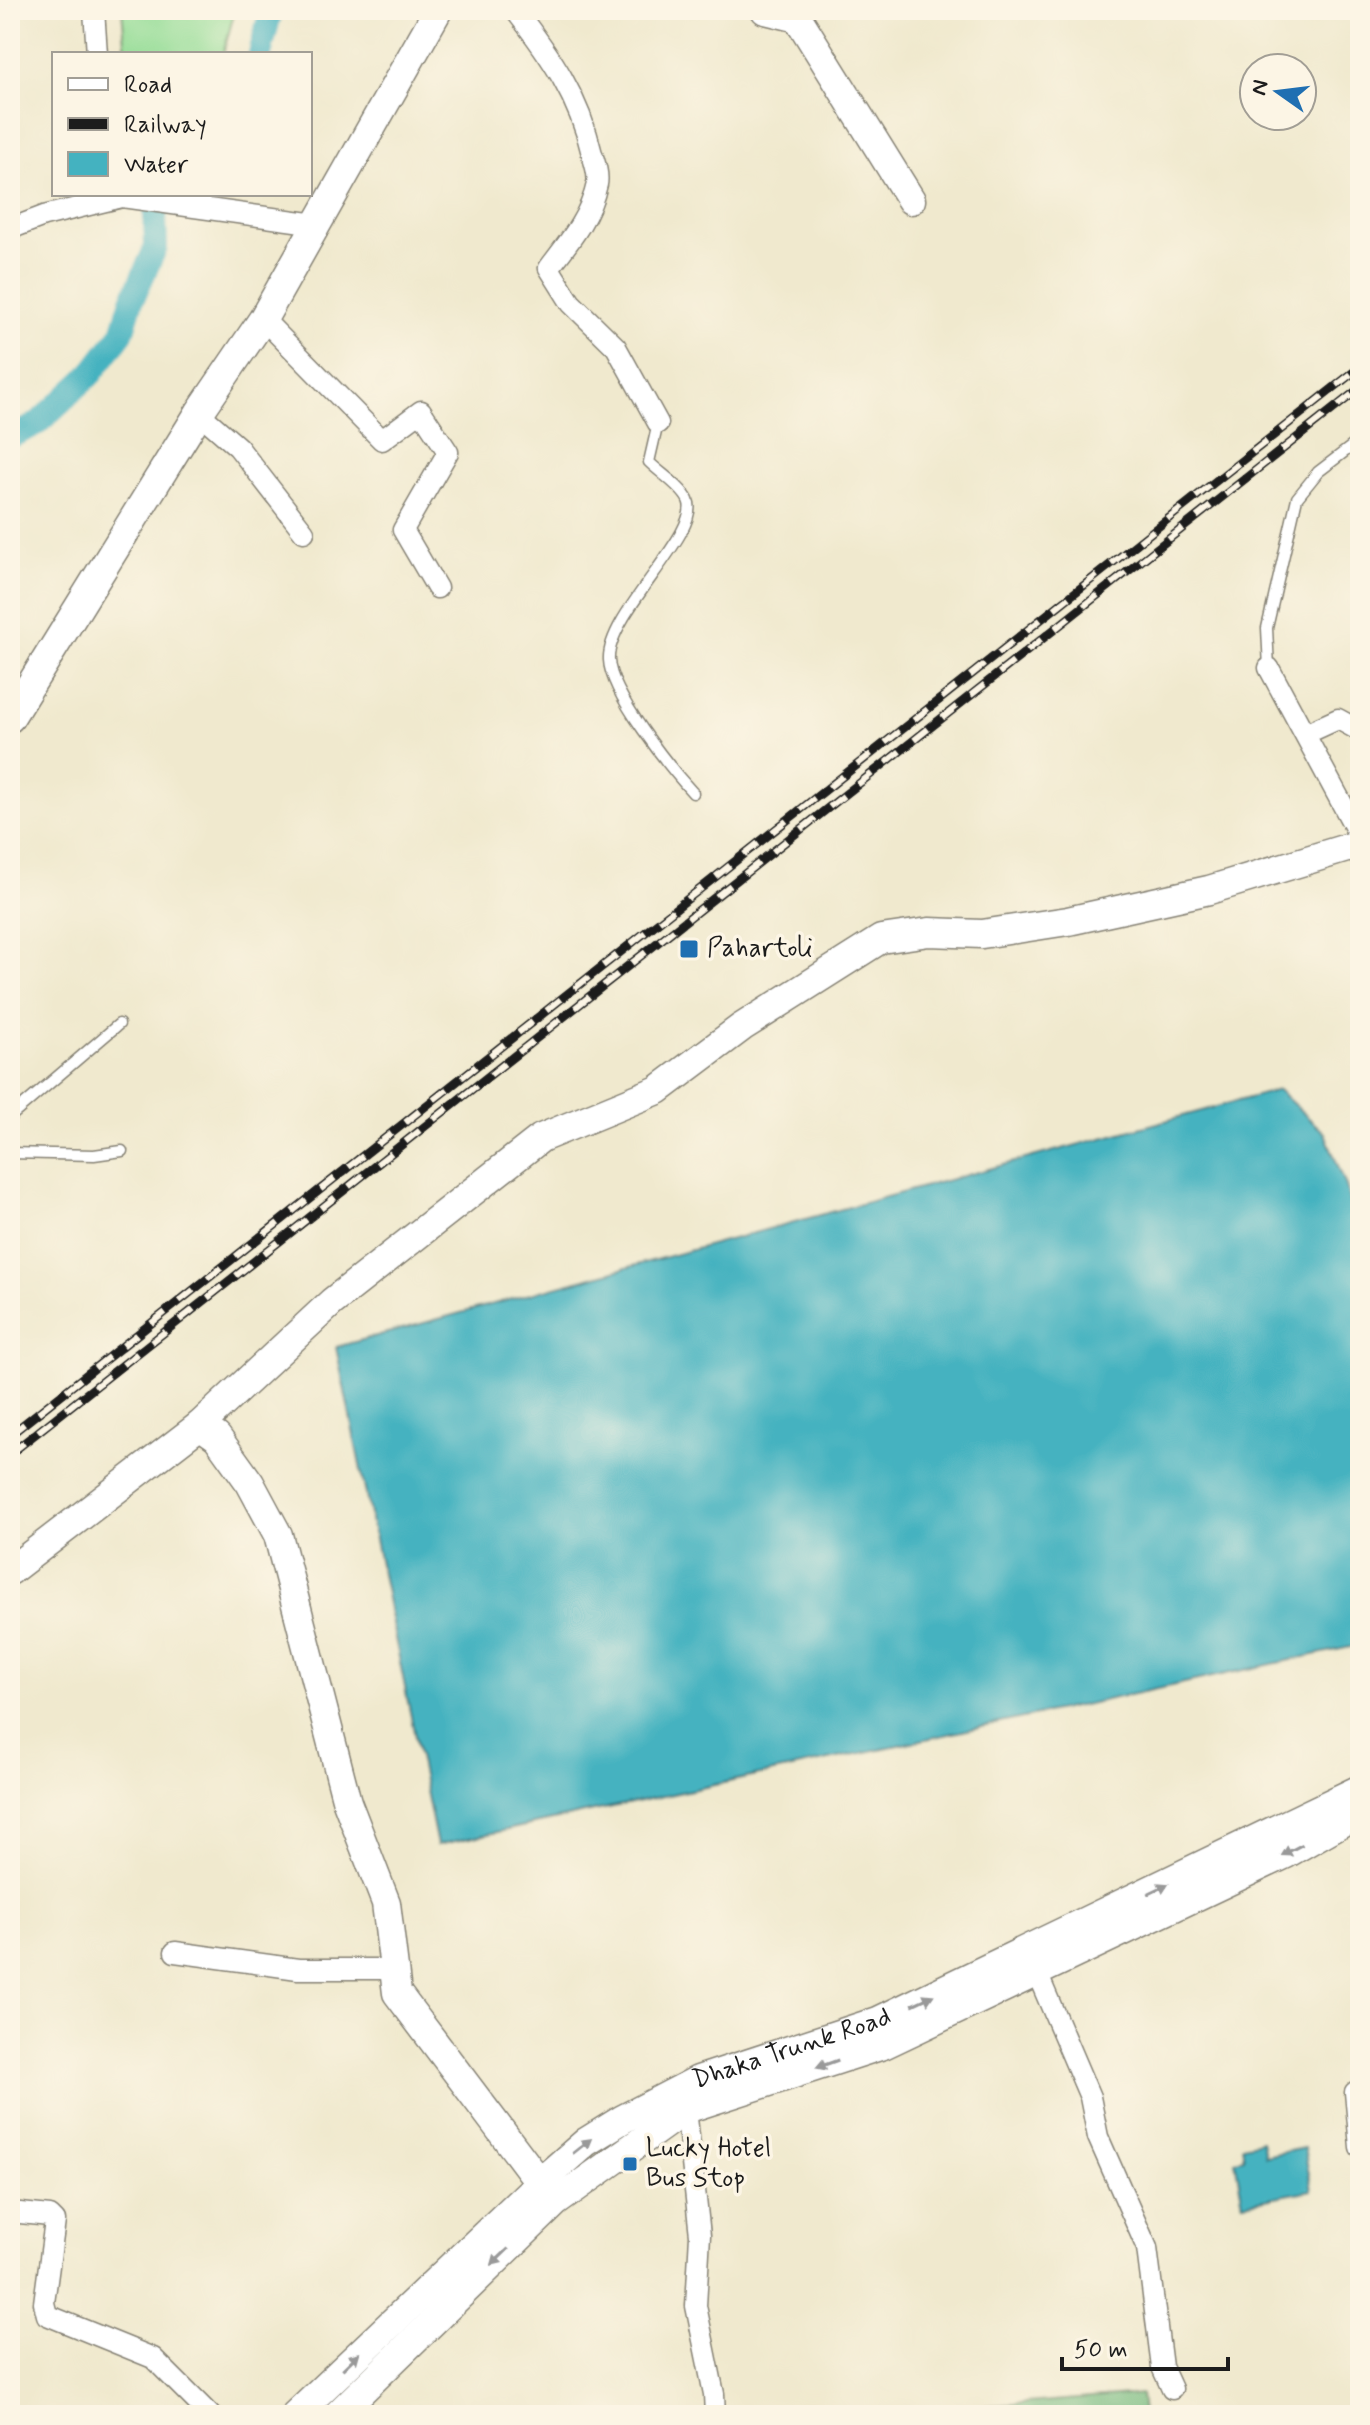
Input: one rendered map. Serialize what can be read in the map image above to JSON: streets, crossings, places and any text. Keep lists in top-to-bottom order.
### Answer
{
  "streets": {
    "main road": ["Dhaka Trunk Road"]
  },
  "places": {
    "transit": ["Pahartoli", "Lucky Hotel Bus Stop"]
  },
  "legend": ["Road", "Railway", "Water"],
  "scale_bar": "50 m",
  "north": "left"
}
